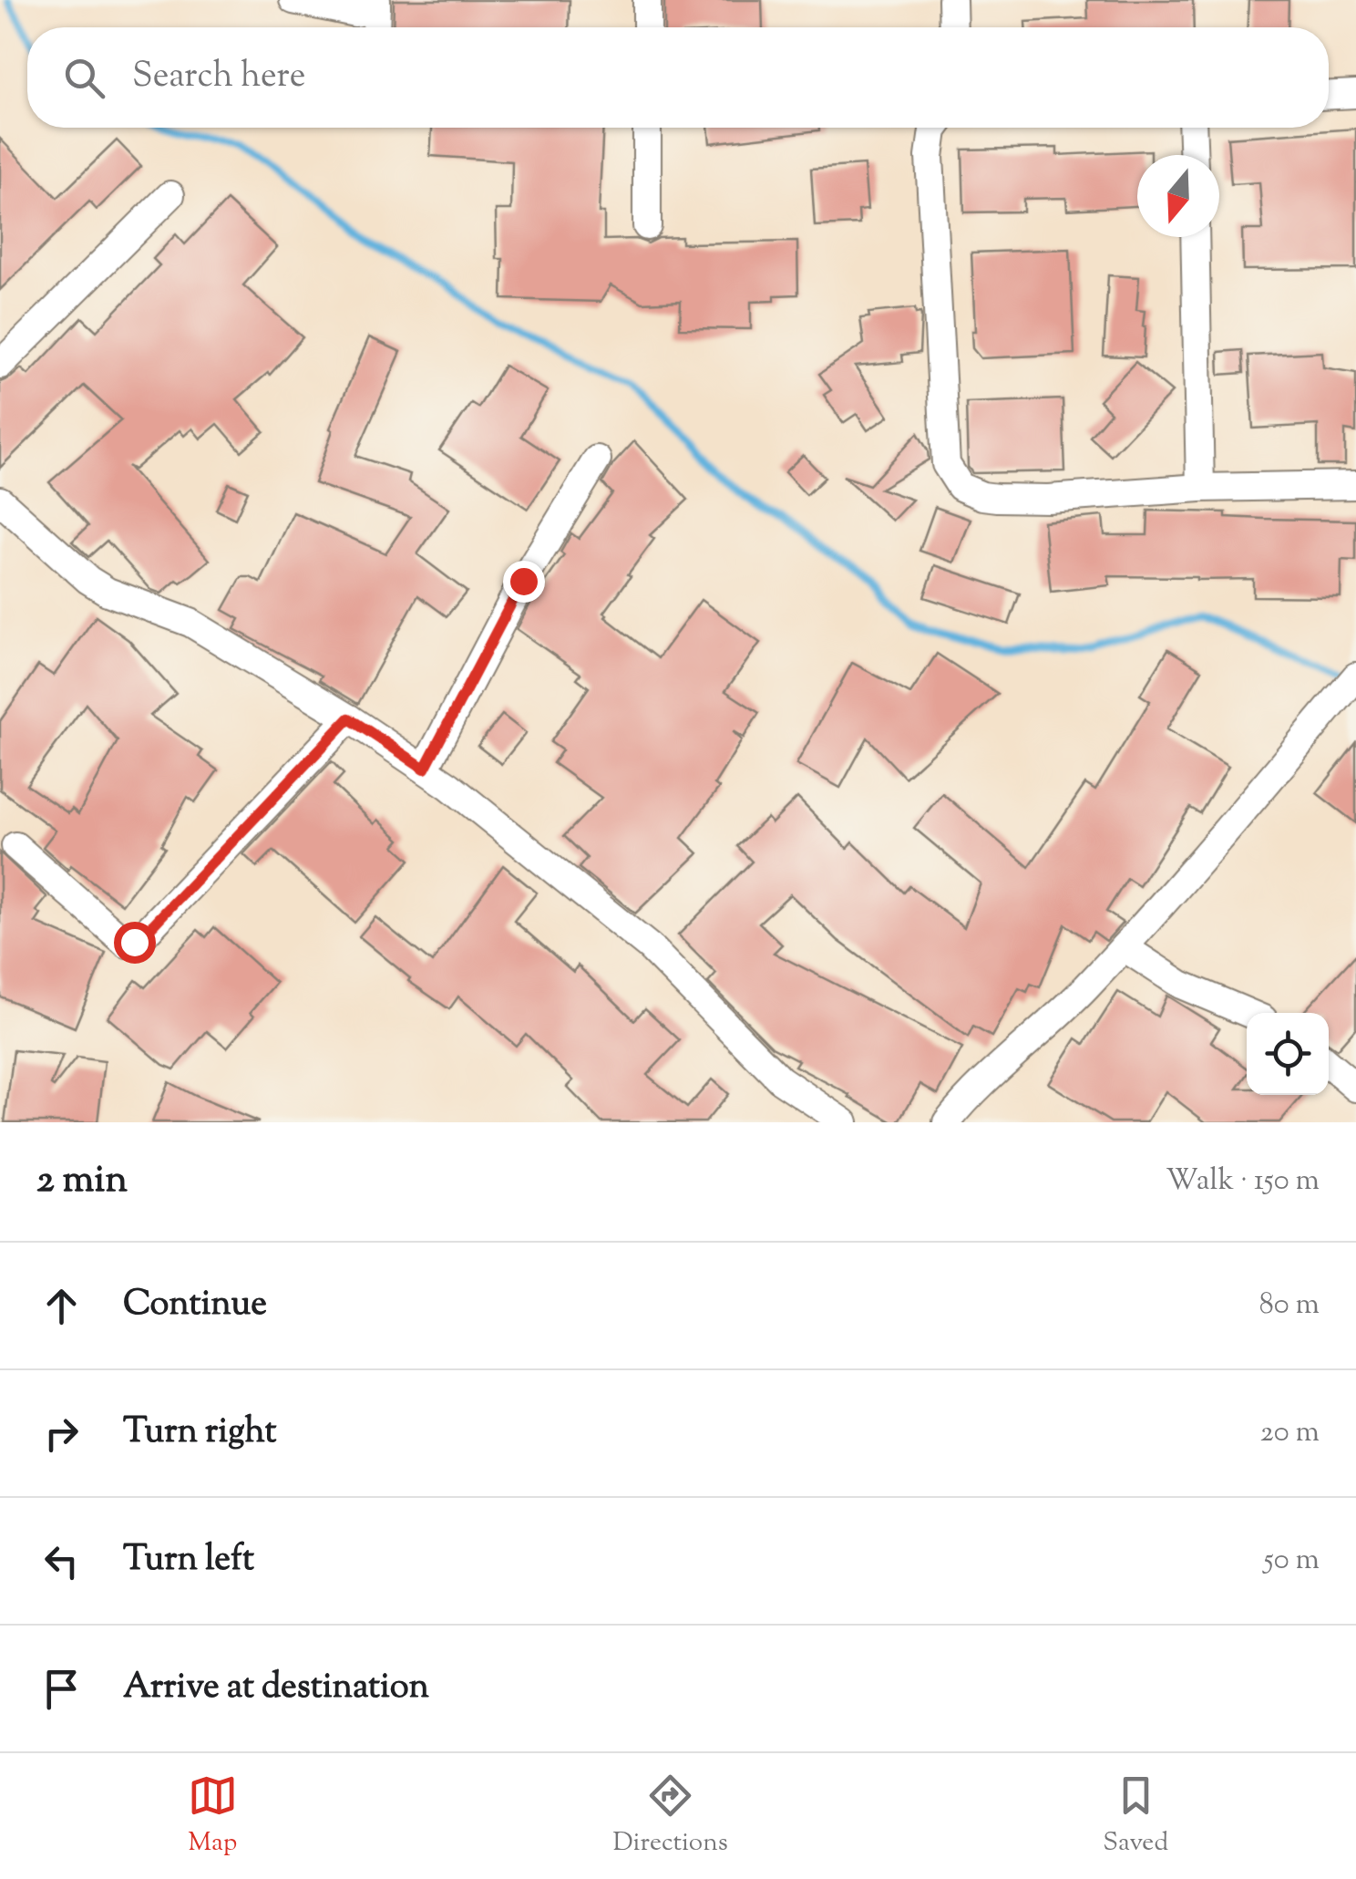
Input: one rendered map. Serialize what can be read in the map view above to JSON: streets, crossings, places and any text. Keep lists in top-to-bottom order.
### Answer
{
  "north": "bottom",
  "page": {
    "search": "Search here",
    "heading": ["2 min", "Walk · 150 m"],
    "list": [
      ["Continue", "80 m"],
      ["Turn right", "20 m"],
      ["Turn left", "50 m"],
      "Arrive at destination"
    ],
    "nav": ["Map", "Directions", "Saved"]
  }
}
